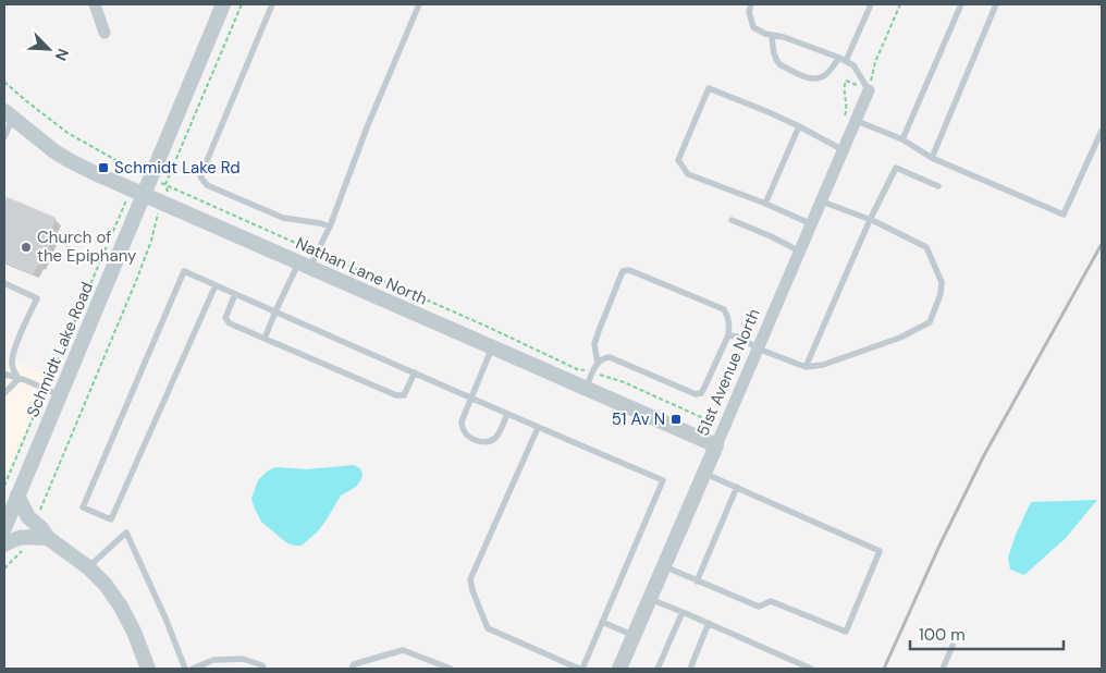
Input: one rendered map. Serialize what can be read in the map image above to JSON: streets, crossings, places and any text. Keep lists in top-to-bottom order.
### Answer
{
  "streets": {
    "street": ["Nathan Lane North", "Schmidt Lake Road", "51st Avenue North"]
  },
  "crossings": [
    ["Nathan Lane North", "Schmidt Lake Road"],
    ["Nathan Lane North", "51st Avenue North"]
  ],
  "places": {
    "transit": ["Schmidt Lake Rd", "51 Av N"],
    "other": ["Church of the Epiphany"]
  },
  "scale_bar": "100 m",
  "north": "bottom right"
}
